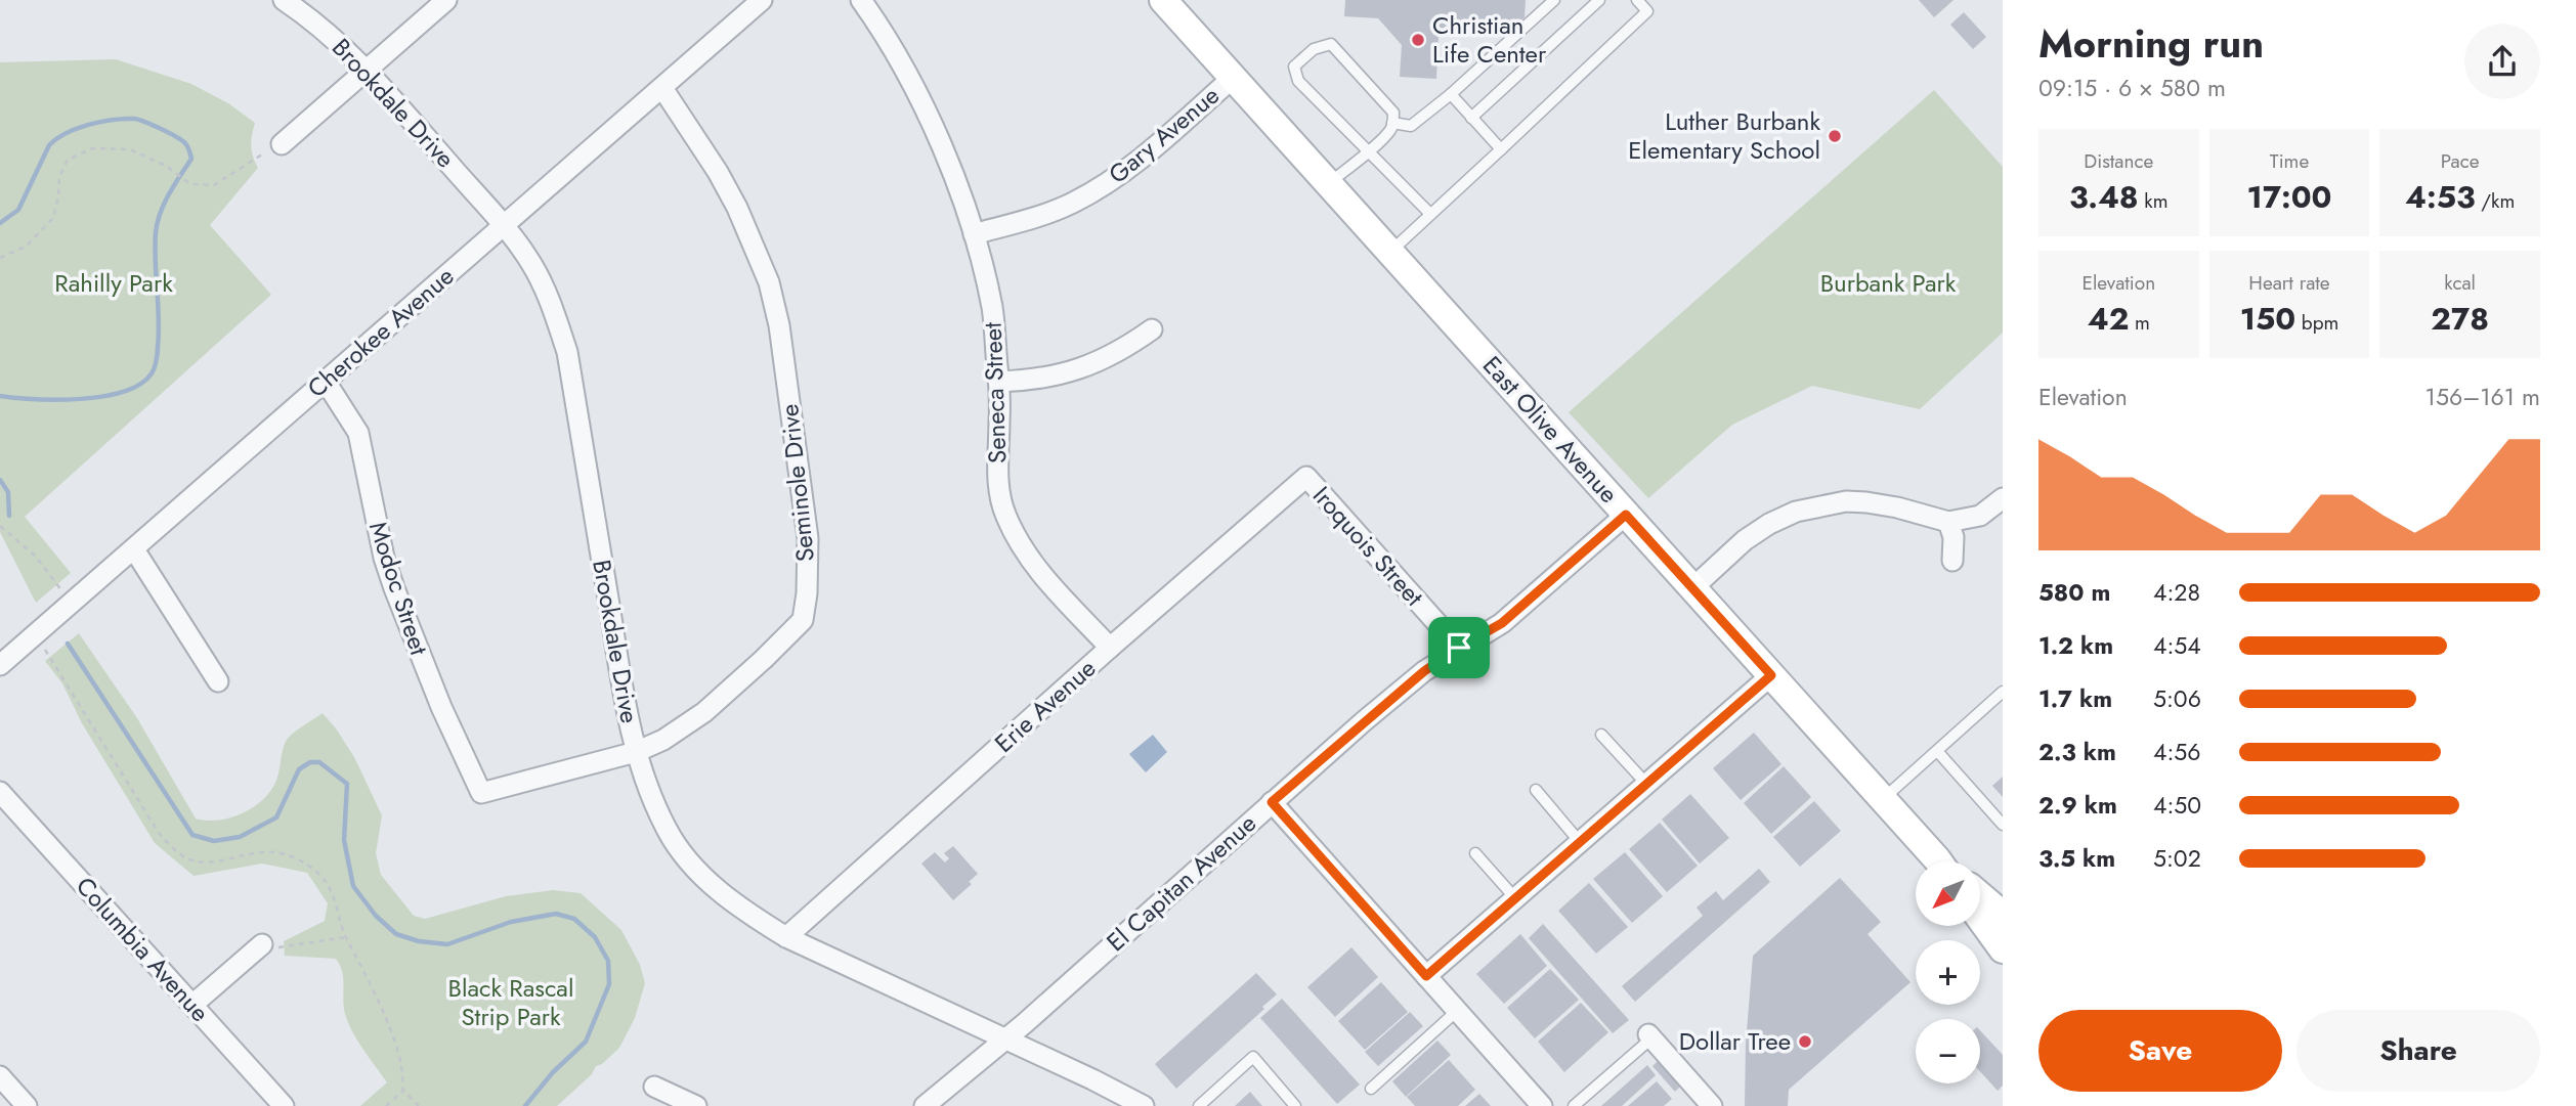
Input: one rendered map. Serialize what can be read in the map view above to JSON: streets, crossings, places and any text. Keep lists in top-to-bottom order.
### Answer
{
  "streets": {
    "main road": ["East Olive Avenue"],
    "street": [
      "Brookdale Drive",
      "Gary Avenue",
      "Cherokee Avenue",
      "Seneca Street",
      "Seminole Drive",
      "Iroquois Street",
      "Modoc Street",
      "Erie Avenue",
      "El Capitan Avenue",
      "Columbia Avenue"
    ]
  },
  "crossings": [
    ["Brookdale Drive", "Cherokee Avenue"],
    ["Brookdale Drive", "Seminole Drive"],
    ["Brookdale Drive", "Erie Avenue"],
    ["Brookdale Drive", "El Capitan Avenue"],
    ["Gary Avenue", "Seneca Street"],
    ["Gary Avenue", "East Olive Avenue"],
    ["Cherokee Avenue", "Seminole Drive"],
    ["Cherokee Avenue", "Modoc Street"],
    ["Seneca Street", "Erie Avenue"],
    ["East Olive Avenue", "El Capitan Avenue"],
    ["Seminole Drive", "Modoc Street"],
    ["Iroquois Street", "Erie Avenue"],
    ["Iroquois Street", "El Capitan Avenue"]
  ],
  "parks": ["Rahilly Park", "Burbank Park", "Black Rascal Strip Park"],
  "places": ["Christian Life Center", "Luther Burbank Elementary School", "Dollar Tree"],
  "north": "bottom left",
  "page": {
    "heading": ["Morning run", "09:15 · 6 × 580 m"],
    "stats": [
      ["Distance", "3.48 km"],
      ["Time", "17:00"],
      ["Pace", "4:53 /km"],
      ["Elevation", "42 m"],
      ["Heart rate", "150 bpm"],
      ["kcal", "278"]
    ],
    "chart": ["Elevation", "156–161 m"],
    "list": [
      {
        "name": "580 m",
        "note": "4:28"
      },
      {
        "name": "1.2 km",
        "note": "4:54"
      },
      {
        "name": "1.7 km",
        "note": "5:06"
      },
      {
        "name": "2.3 km",
        "note": "4:56"
      },
      {
        "name": "2.9 km",
        "note": "4:50"
      },
      {
        "name": "3.5 km",
        "note": "5:02"
      }
    ],
    "map_buttons": ["+", "−"],
    "buttons": ["Save", "Share"]
  }
}
